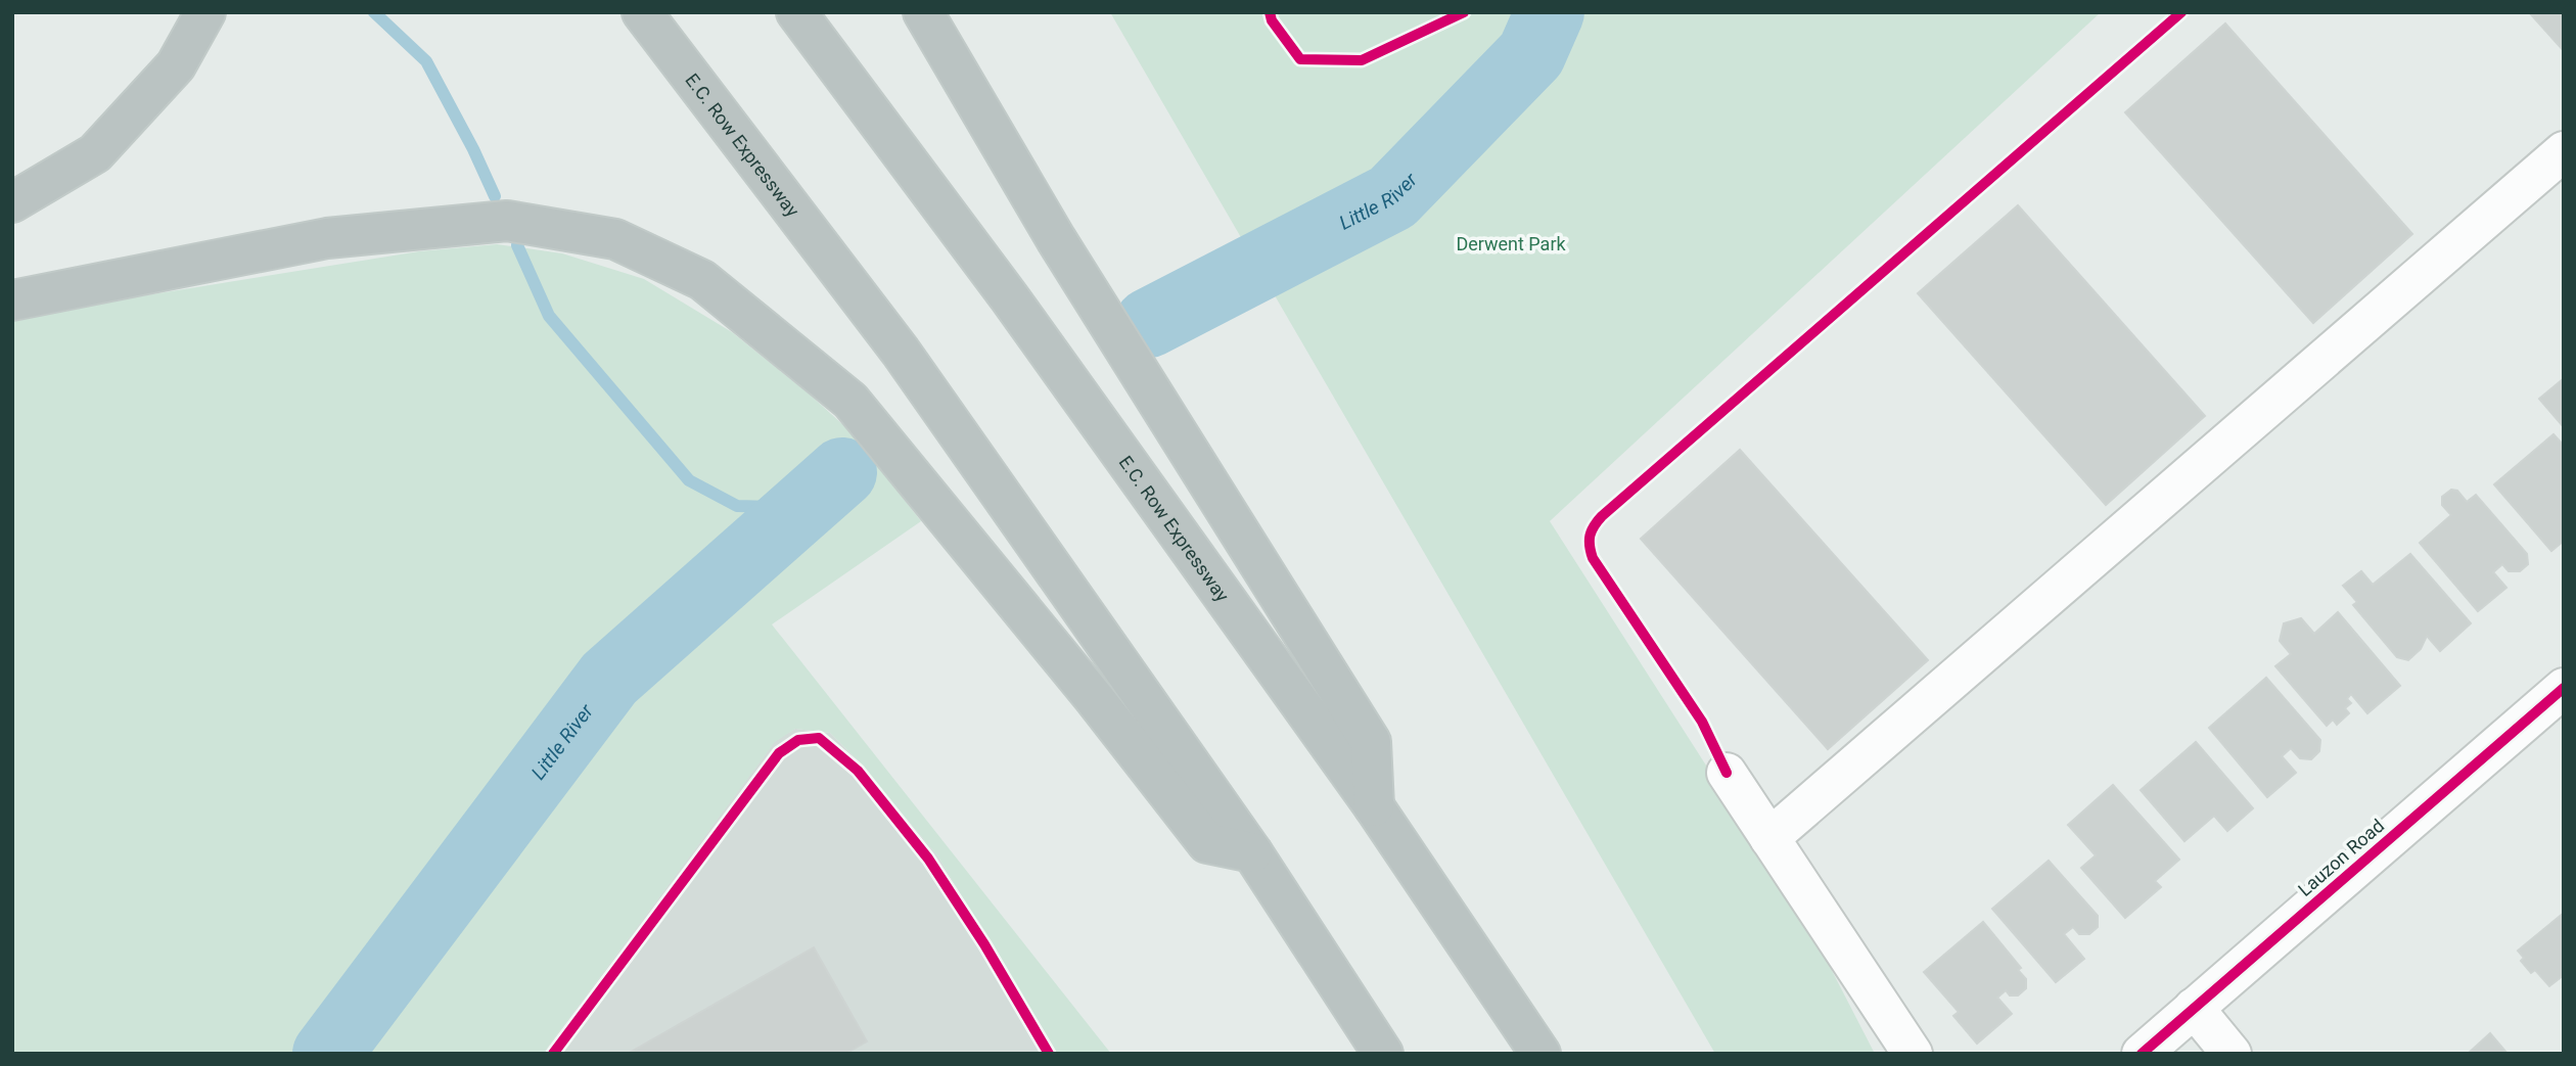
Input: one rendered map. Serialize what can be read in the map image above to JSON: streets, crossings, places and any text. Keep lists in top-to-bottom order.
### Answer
{
  "streets": {
    "highway": ["E.C. Row Expressway"],
    "street": ["Lauzon Road"]
  },
  "water": ["Little River"],
  "parks": ["Derwent Park"]
}
